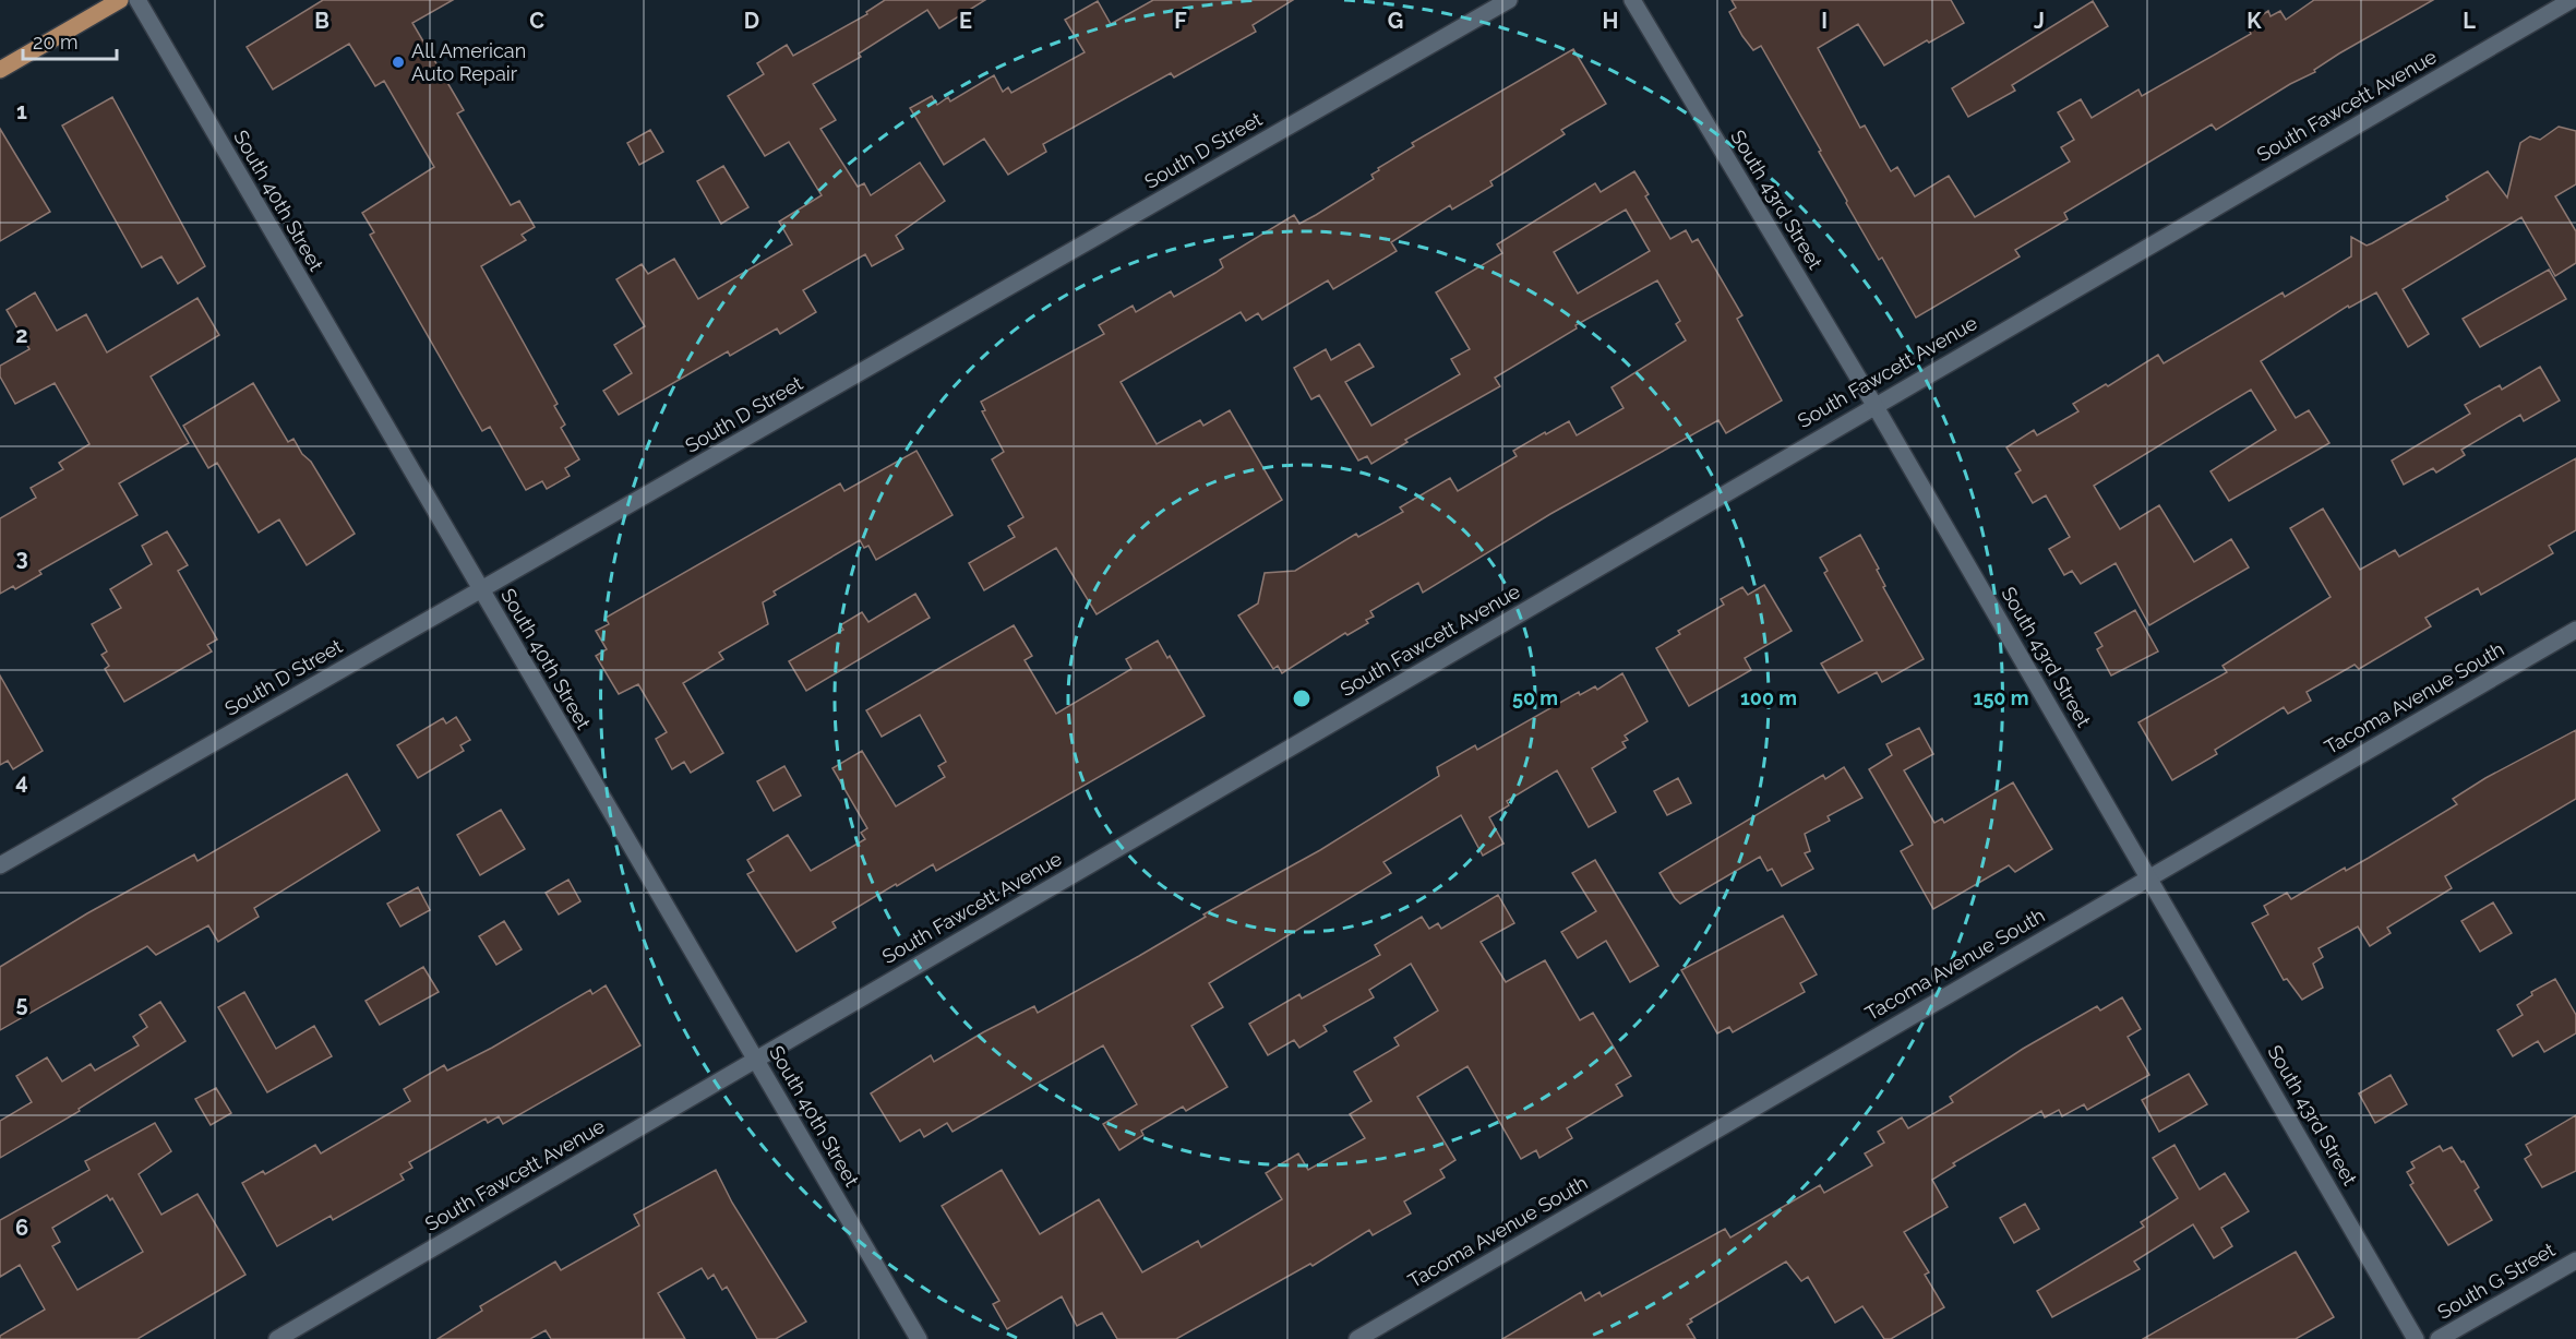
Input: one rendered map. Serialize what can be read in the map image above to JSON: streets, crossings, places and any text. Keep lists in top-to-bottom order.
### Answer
{
  "streets": {
    "street": [
      "South Fawcett Avenue",
      "South D Street",
      "South 43rd Street",
      "South 40th Street",
      "Tacoma Avenue South",
      "South G Street"
    ]
  },
  "crossings": [
    ["South Fawcett Avenue", "South 43rd Street"],
    ["South Fawcett Avenue", "South 40th Street"],
    ["South D Street", "South 40th Street"],
    ["South 43rd Street", "Tacoma Avenue South"]
  ],
  "places": ["All American Auto Repair"],
  "scale_bar": "20 m",
  "grid": {
    "columns": [
      "B",
      "C",
      "D",
      "E",
      "F",
      "G",
      "H",
      "I",
      "J",
      "K",
      "L"
    ],
    "rows": [
      "1",
      "2",
      "3",
      "4",
      "5",
      "6"
    ]
  },
  "rings": ["50 m", "100 m", "150 m"]
}
